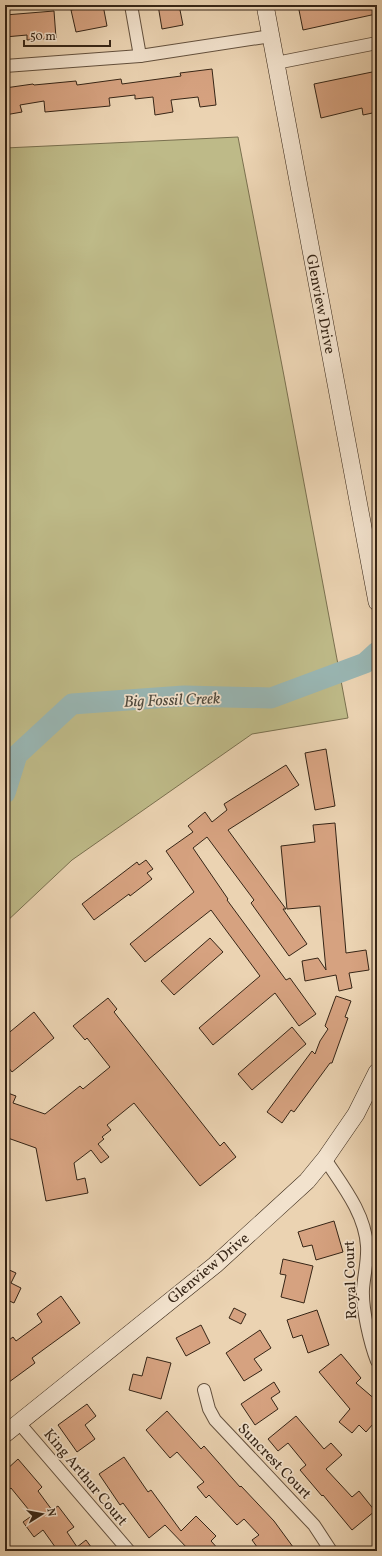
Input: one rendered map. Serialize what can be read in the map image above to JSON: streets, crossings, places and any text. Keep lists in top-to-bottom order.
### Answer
{
  "streets": {
    "main road": ["Glenview Drive"],
    "street": ["Royal Court", "Suncrest Court", "King Arthur Court"]
  },
  "crossings": [
    ["Glenview Drive", "Royal Court"],
    ["Glenview Drive", "King Arthur Court"]
  ],
  "water": ["Big Fossil Creek"],
  "scale_bar": "50 m",
  "north": "right"
}
